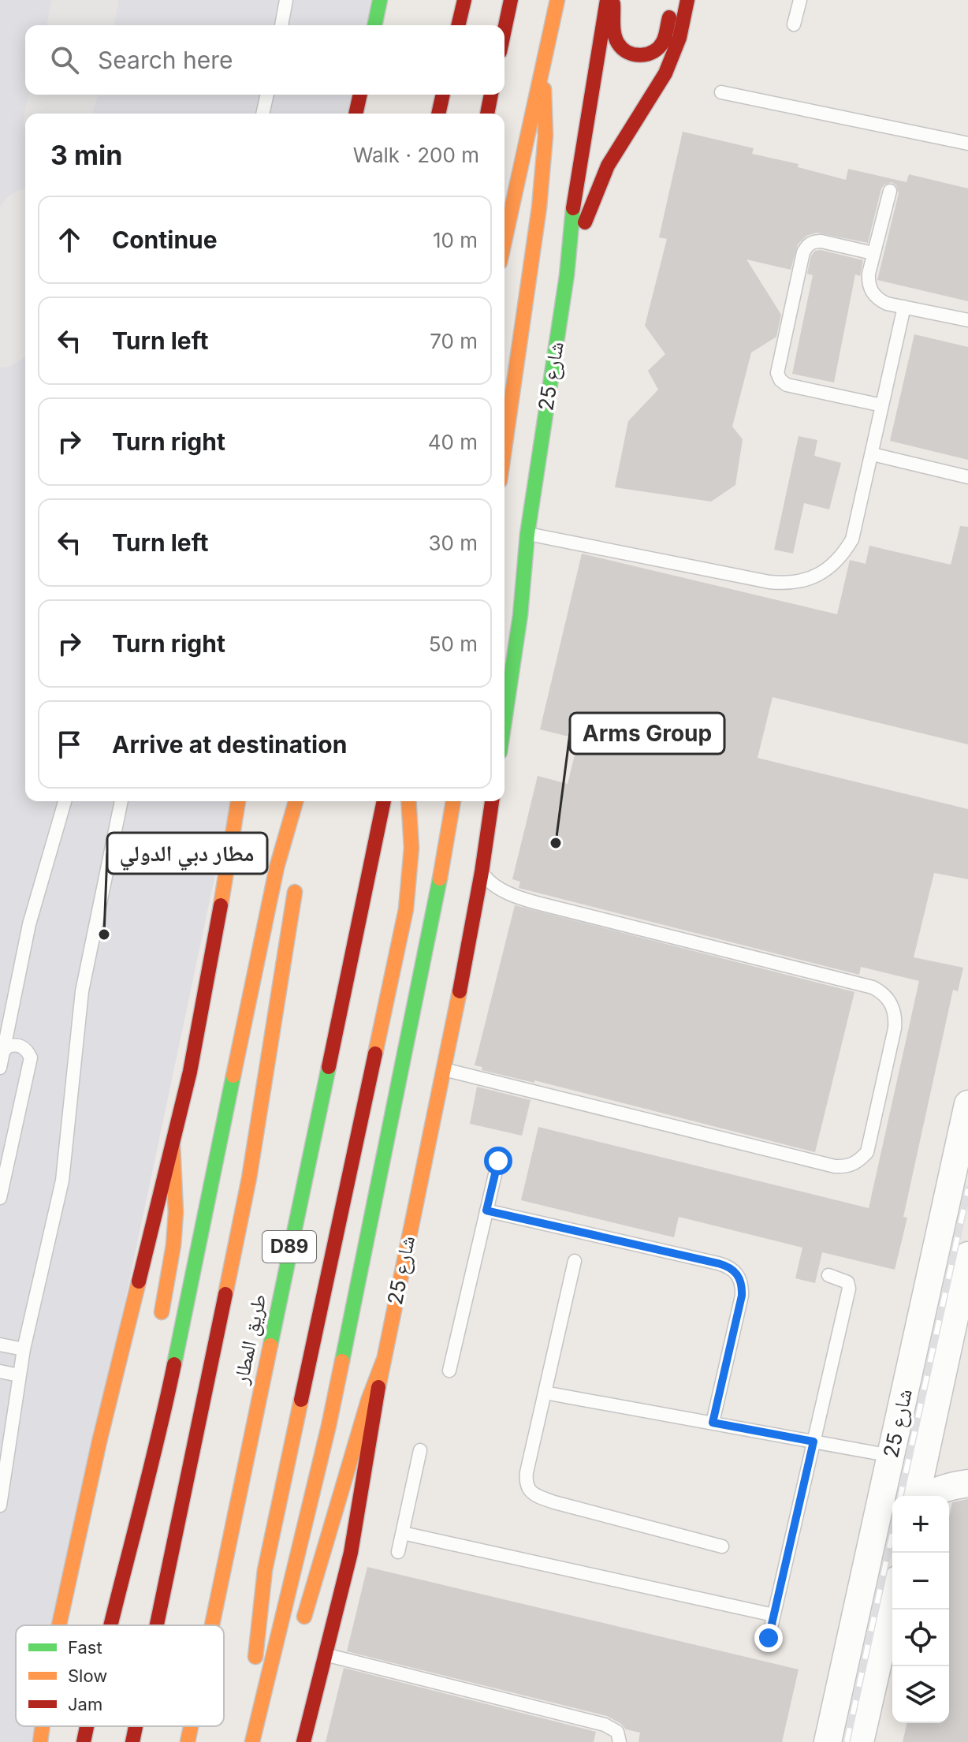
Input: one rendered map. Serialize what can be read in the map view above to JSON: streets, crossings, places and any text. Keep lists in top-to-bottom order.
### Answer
{
  "streets": {
    "main road": ["شارع 25", "D89", "طريق المطار"]
  },
  "places": ["Arms Group", "مطار دبي الدولي"],
  "legend": ["Fast", "Slow", "Jam"],
  "page": {
    "search": "Search here",
    "heading": ["3 min", "Walk · 200 m"],
    "list": [
      ["Continue", "10 m"],
      ["Turn left", "70 m"],
      ["Turn right", "40 m"],
      ["Turn left", "30 m"],
      ["Turn right", "50 m"],
      "Arrive at destination"
    ],
    "map_buttons": ["+", "−"]
  }
}
